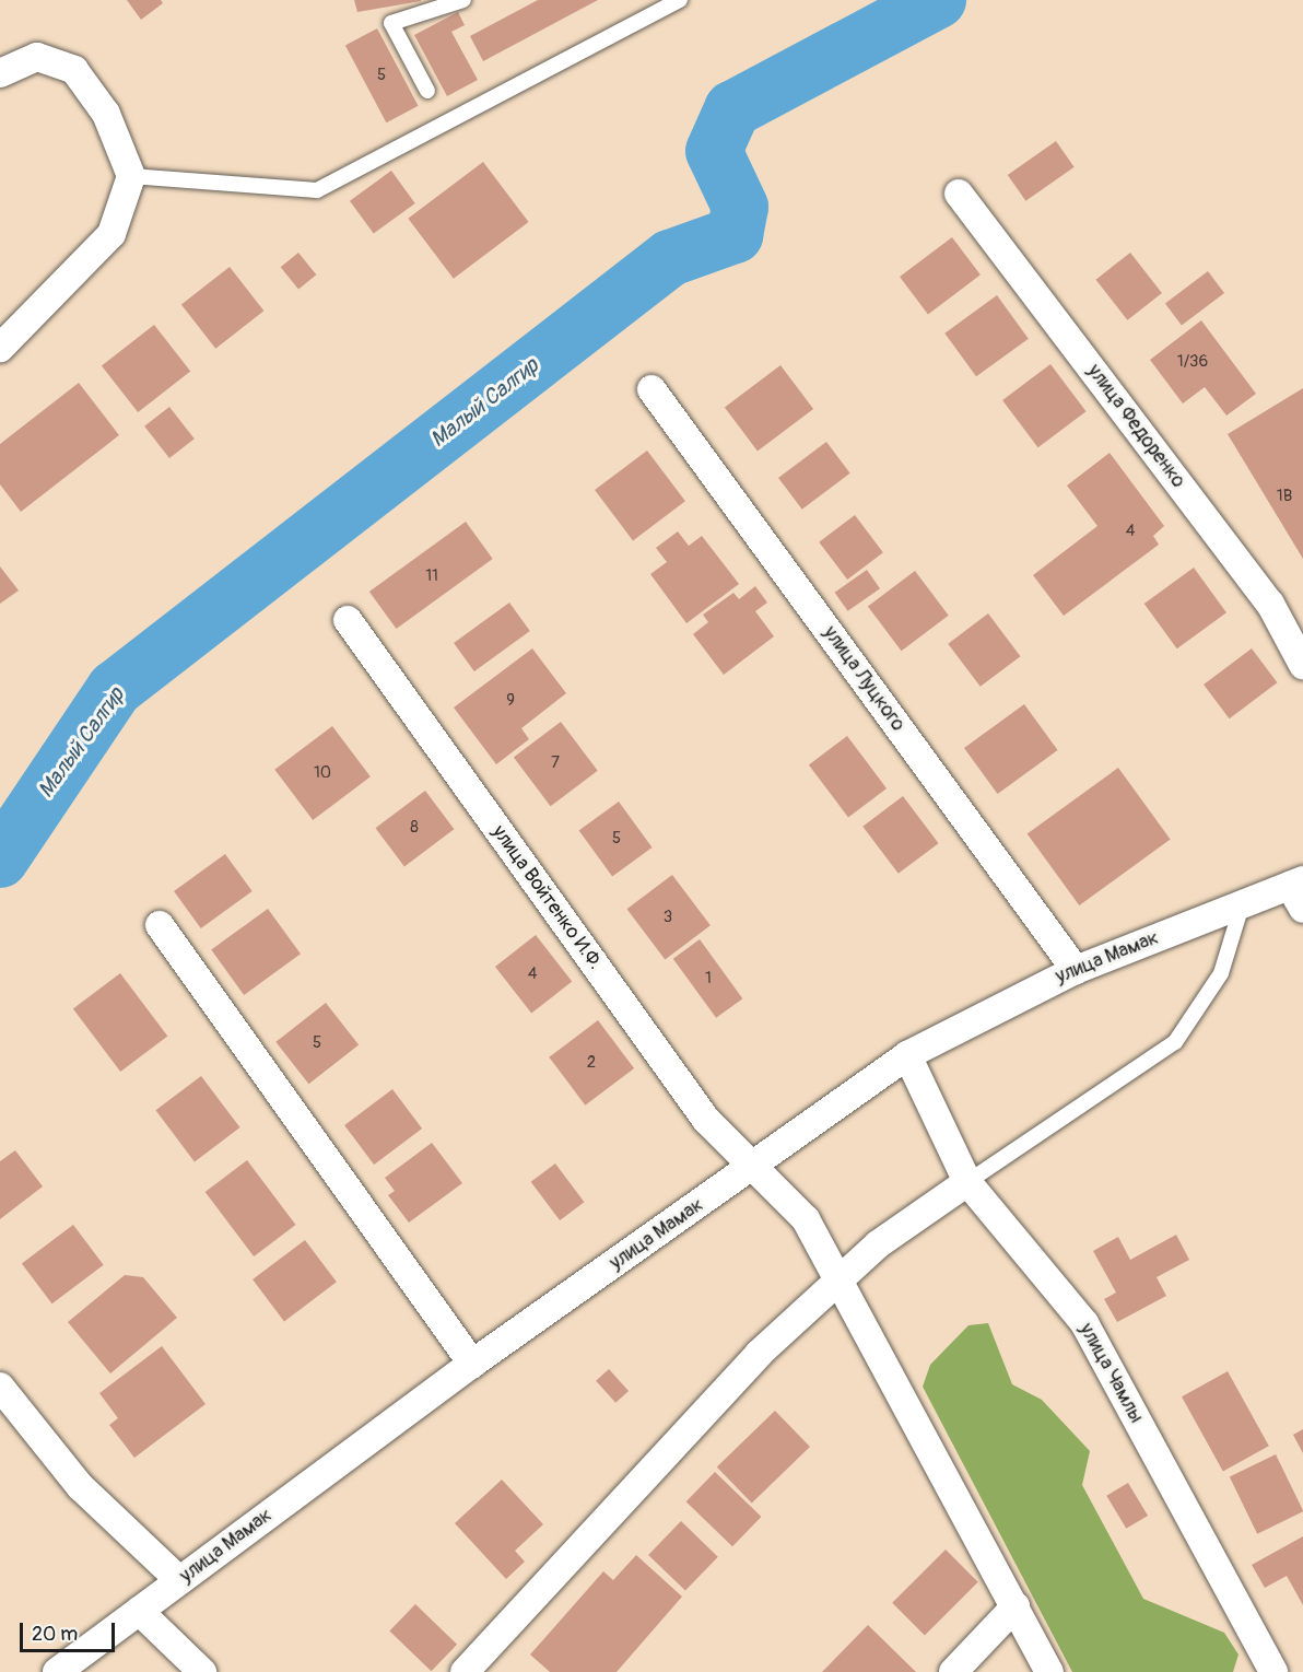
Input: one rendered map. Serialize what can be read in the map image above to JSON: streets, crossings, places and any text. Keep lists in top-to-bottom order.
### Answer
{
  "streets": {
    "street": [
      "улица Федоренко",
      "улица Луцкого",
      "улица Войтенко И.Ф.",
      "улица Мамак",
      "улица Чамлы"
    ]
  },
  "crossings": [
    ["улица Луцкого", "улица Мамак"],
    ["улица Войтенко И.Ф.", "улица Мамак"],
    ["улица Мамак", "улица Чамлы"]
  ],
  "water": ["Малый Салгир"],
  "house_numbers": [
    "5",
    "1/36",
    "1В",
    "4",
    "11",
    "9",
    "7",
    "10",
    "8",
    "5",
    "3",
    "4",
    "1",
    "5",
    "2"
  ],
  "scale_bar": "20 m"
}
